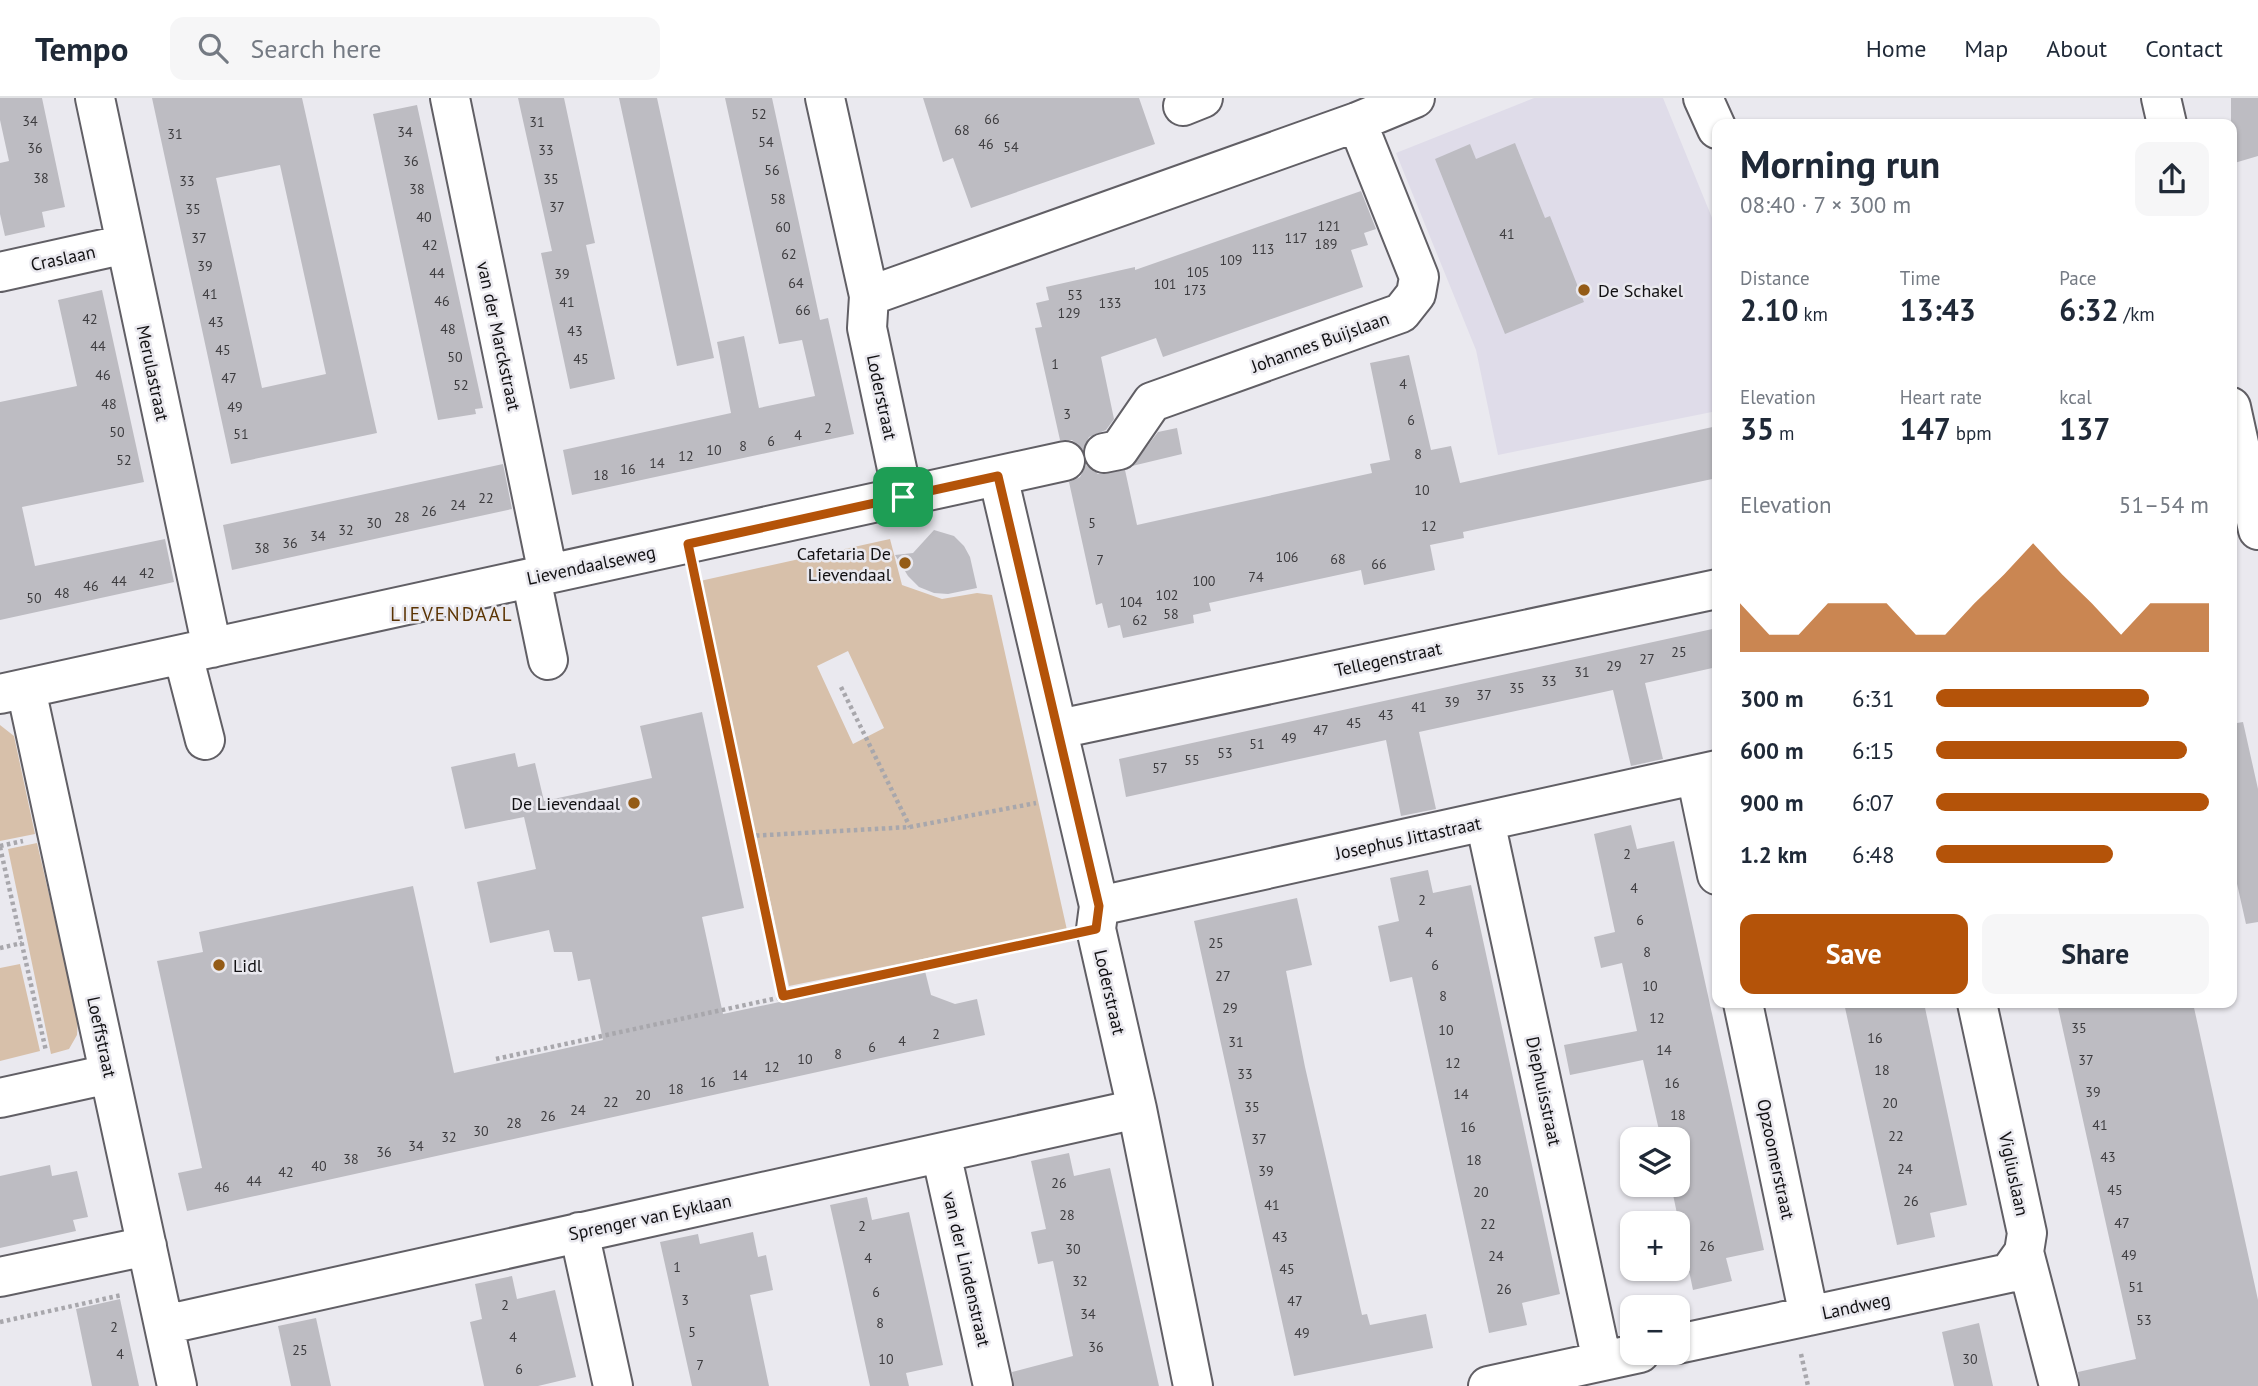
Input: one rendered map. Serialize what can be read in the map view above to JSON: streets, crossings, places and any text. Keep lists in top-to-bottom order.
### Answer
{
  "streets": {
    "street": [
      "Craslaan",
      "van der Marckstraat",
      "Johannes Buijslaan",
      "Merulastraat",
      "Loderstraat",
      "Lievendaalseweg",
      "Tellegenstraat",
      "Josephus Jittastraat",
      "Loeffstraat",
      "Diephuisstraat",
      "Opzoomerstraat",
      "Vigliuslaan",
      "Sprenger van Eyklaan",
      "van der Lindenstraat",
      "Landweg"
    ]
  },
  "crossings": [
    ["Craslaan", "Merulastraat"],
    ["van der Marckstraat", "Lievendaalseweg"],
    ["Merulastraat", "Lievendaalseweg"],
    ["Loderstraat", "Lievendaalseweg"],
    ["Loderstraat", "Tellegenstraat"],
    ["Loderstraat", "Josephus Jittastraat"],
    ["Loderstraat", "Sprenger van Eyklaan"],
    ["Lievendaalseweg", "Loeffstraat"],
    ["Josephus Jittastraat", "Diephuisstraat"],
    ["Loeffstraat", "Sprenger van Eyklaan"],
    ["Opzoomerstraat", "Landweg"],
    ["Vigliuslaan", "Landweg"],
    ["Sprenger van Eyklaan", "van der Lindenstraat"]
  ],
  "districts": ["LIEVENDAAL"],
  "places": [
    "De Schakel",
    "Cafetaria De Lievendaal",
    "De Lievendaal",
    "Lidl"
  ],
  "house_numbers": [
    "52",
    "66",
    "34",
    "31",
    "68",
    "34",
    "31",
    "54",
    "46",
    "54",
    "36",
    "33",
    "36",
    "56",
    "38",
    "35",
    "33",
    "38",
    "58",
    "37",
    "35",
    "40",
    "121",
    "60",
    "41",
    "37",
    "117",
    "189",
    "42",
    "113",
    "62",
    "109",
    "39",
    "105",
    "44",
    "39",
    "64",
    "101",
    "173",
    "41",
    "53",
    "46",
    "41",
    "133",
    "66",
    "129",
    "42",
    "43",
    "48",
    "43",
    "44",
    "45",
    "50",
    "45",
    "1",
    "46",
    "47",
    "4",
    "52",
    "48",
    "49",
    "3",
    "6",
    "2",
    "50",
    "51",
    "4",
    "6",
    "8",
    "10",
    "8",
    "12",
    "52",
    "14",
    "16",
    "18",
    "10",
    "22",
    "24",
    "26",
    "28",
    "30",
    "5",
    "12",
    "32",
    "34",
    "36",
    "38",
    "106",
    "68",
    "7",
    "66",
    "42",
    "74",
    "44",
    "100",
    "46",
    "48",
    "102",
    "50",
    "104",
    "58",
    "62",
    "25",
    "27",
    "29",
    "31",
    "33",
    "35",
    "37",
    "39",
    "41",
    "43",
    "45",
    "47",
    "49",
    "51",
    "53",
    "55",
    "57",
    "2",
    "4",
    "2",
    "6",
    "4",
    "25",
    "8",
    "6",
    "27",
    "10",
    "8",
    "29",
    "12",
    "35",
    "10",
    "2",
    "16",
    "4",
    "31",
    "6",
    "14",
    "8",
    "10",
    "37",
    "12",
    "12",
    "18",
    "33",
    "14",
    "16",
    "16",
    "18",
    "39",
    "14",
    "20",
    "22",
    "20",
    "35",
    "24",
    "18",
    "26",
    "28",
    "41",
    "16",
    "30",
    "22",
    "32",
    "37",
    "34",
    "36",
    "43",
    "38",
    "18",
    "40",
    "24",
    "39",
    "42",
    "44",
    "26",
    "46",
    "45",
    "20",
    "26",
    "41",
    "28",
    "47",
    "22",
    "2",
    "43",
    "26",
    "30",
    "49",
    "24",
    "4",
    "1",
    "45",
    "32",
    "51",
    "26",
    "6",
    "3",
    "47",
    "2",
    "34",
    "53",
    "8",
    "2",
    "5",
    "49",
    "4",
    "36",
    "25",
    "4",
    "10",
    "30",
    "7",
    "6"
  ],
  "page": {
    "header": "Tempo",
    "search": "Search here",
    "nav": [
      "Home",
      "Map",
      "About",
      "Contact"
    ],
    "heading": ["Morning run", "08:40 · 7 × 300 m"],
    "stats": [
      ["Distance", "2.10 km"],
      ["Time", "13:43"],
      ["Pace", "6:32 /km"],
      ["Elevation", "35 m"],
      ["Heart rate", "147 bpm"],
      ["kcal", "137"]
    ],
    "chart": ["Elevation", "51–54 m"],
    "list": [
      {
        "name": "300 m",
        "note": "6:31"
      },
      {
        "name": "600 m",
        "note": "6:15"
      },
      {
        "name": "900 m",
        "note": "6:07"
      },
      {
        "name": "1.2 km",
        "note": "6:48"
      }
    ],
    "buttons": ["Save", "Share"],
    "map_buttons": ["+", "−"]
  }
}
